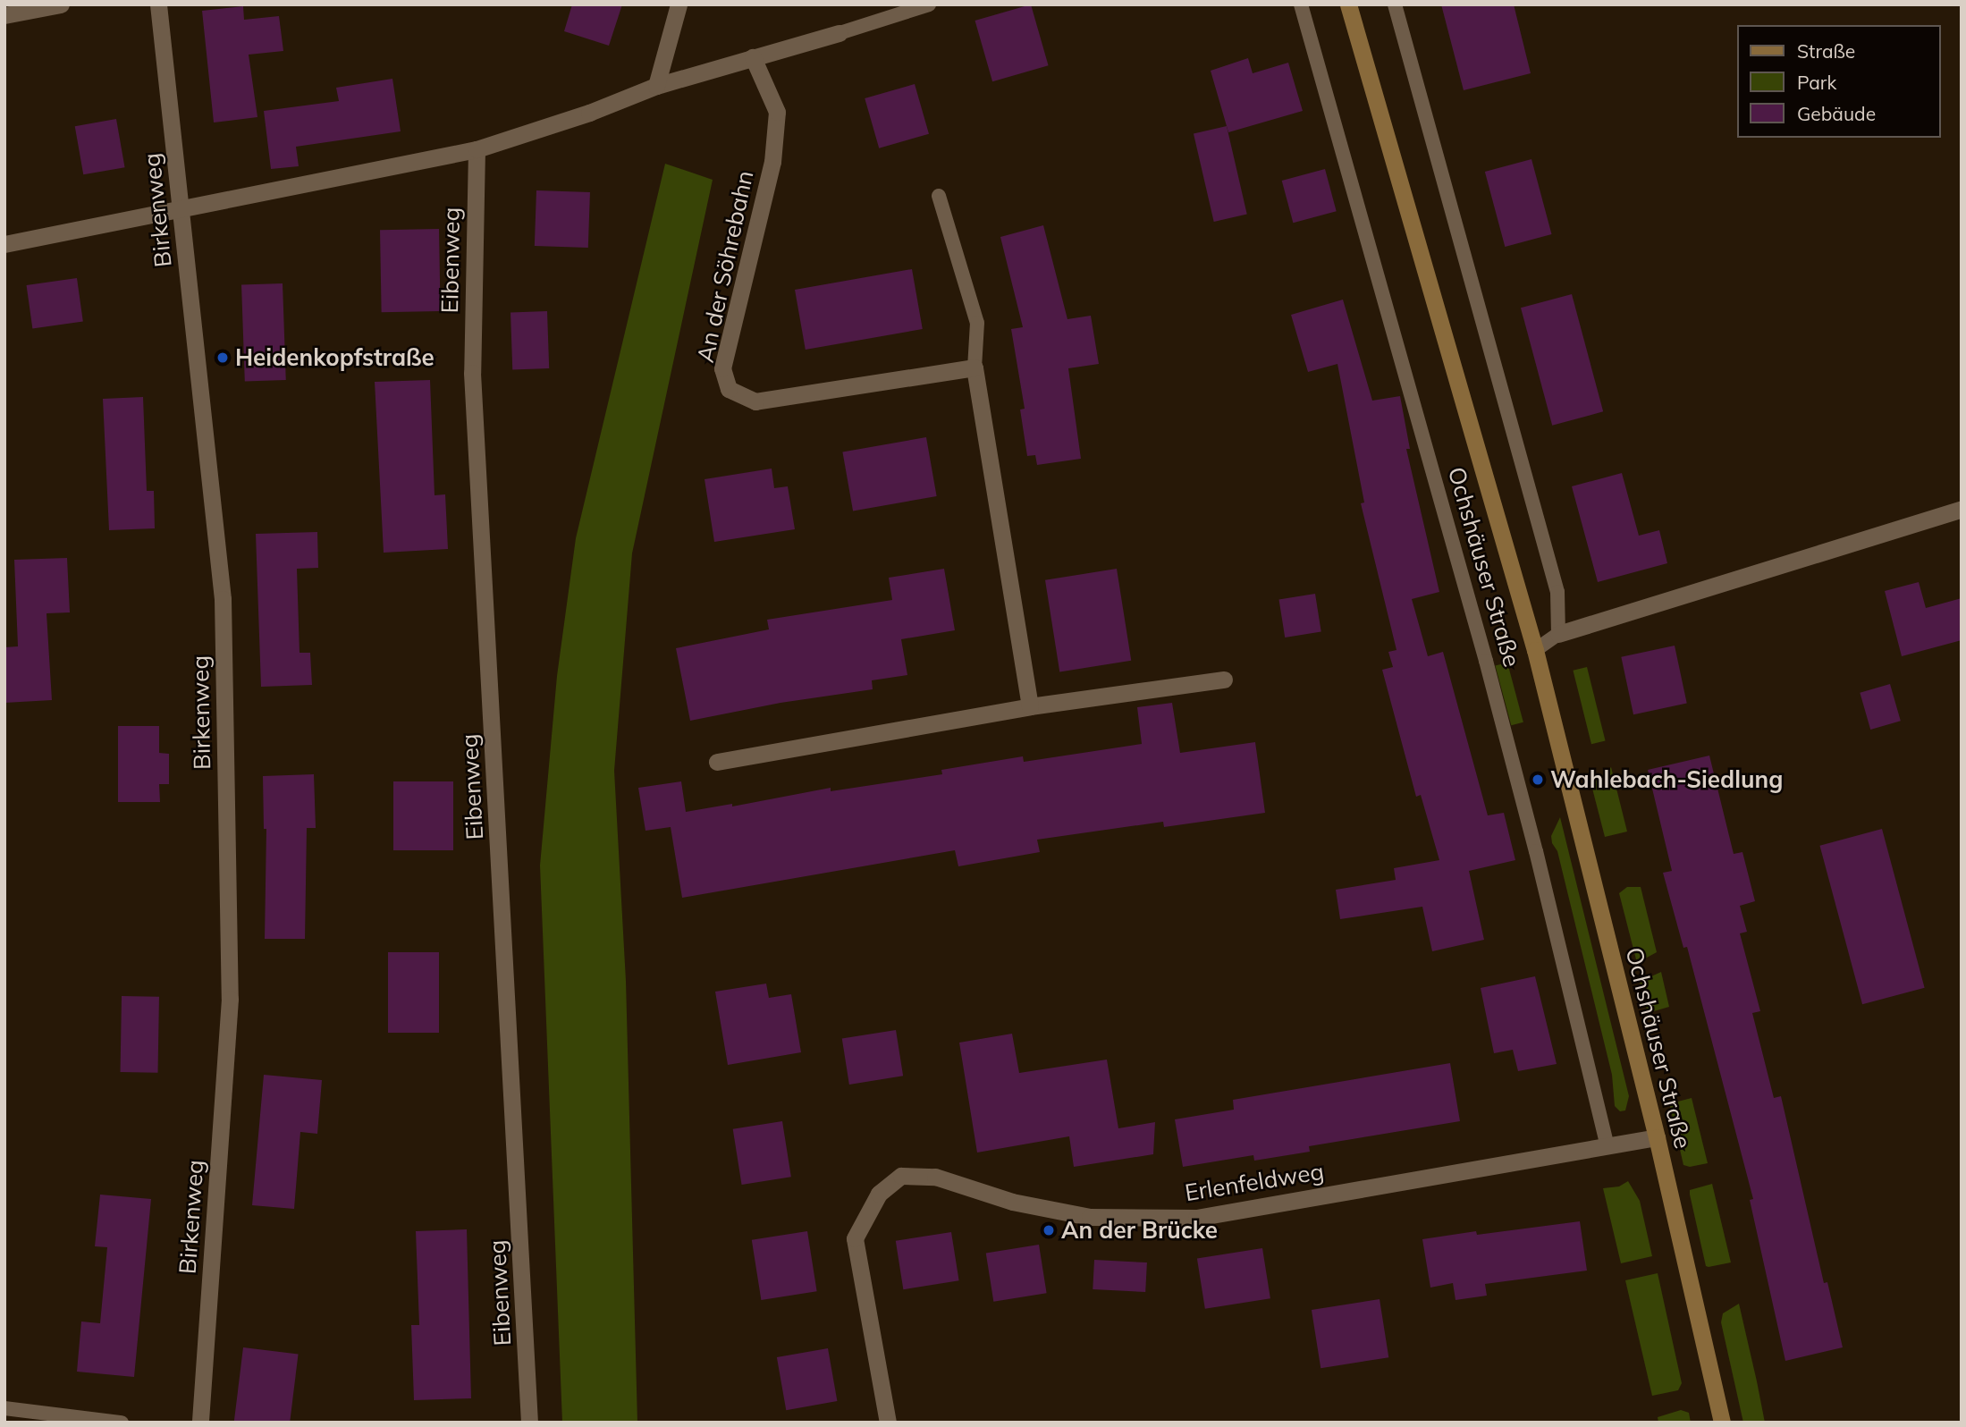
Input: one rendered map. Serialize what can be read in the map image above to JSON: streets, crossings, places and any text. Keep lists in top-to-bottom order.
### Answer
{
  "streets": {
    "main road": ["Ochshäuser Straße"],
    "street": [
      "Birkenweg",
      "Eibenweg",
      "An der Söhrebahn",
      "Erlenfeldweg"
    ]
  },
  "crossings": [
    ["Ochshäuser Straße", "Erlenfeldweg"]
  ],
  "places": ["Heidenkopfstraße", "Wahlebach-Siedlung", "An der Brücke"],
  "legend": ["Straße", "Park", "Gebäude"]
}
